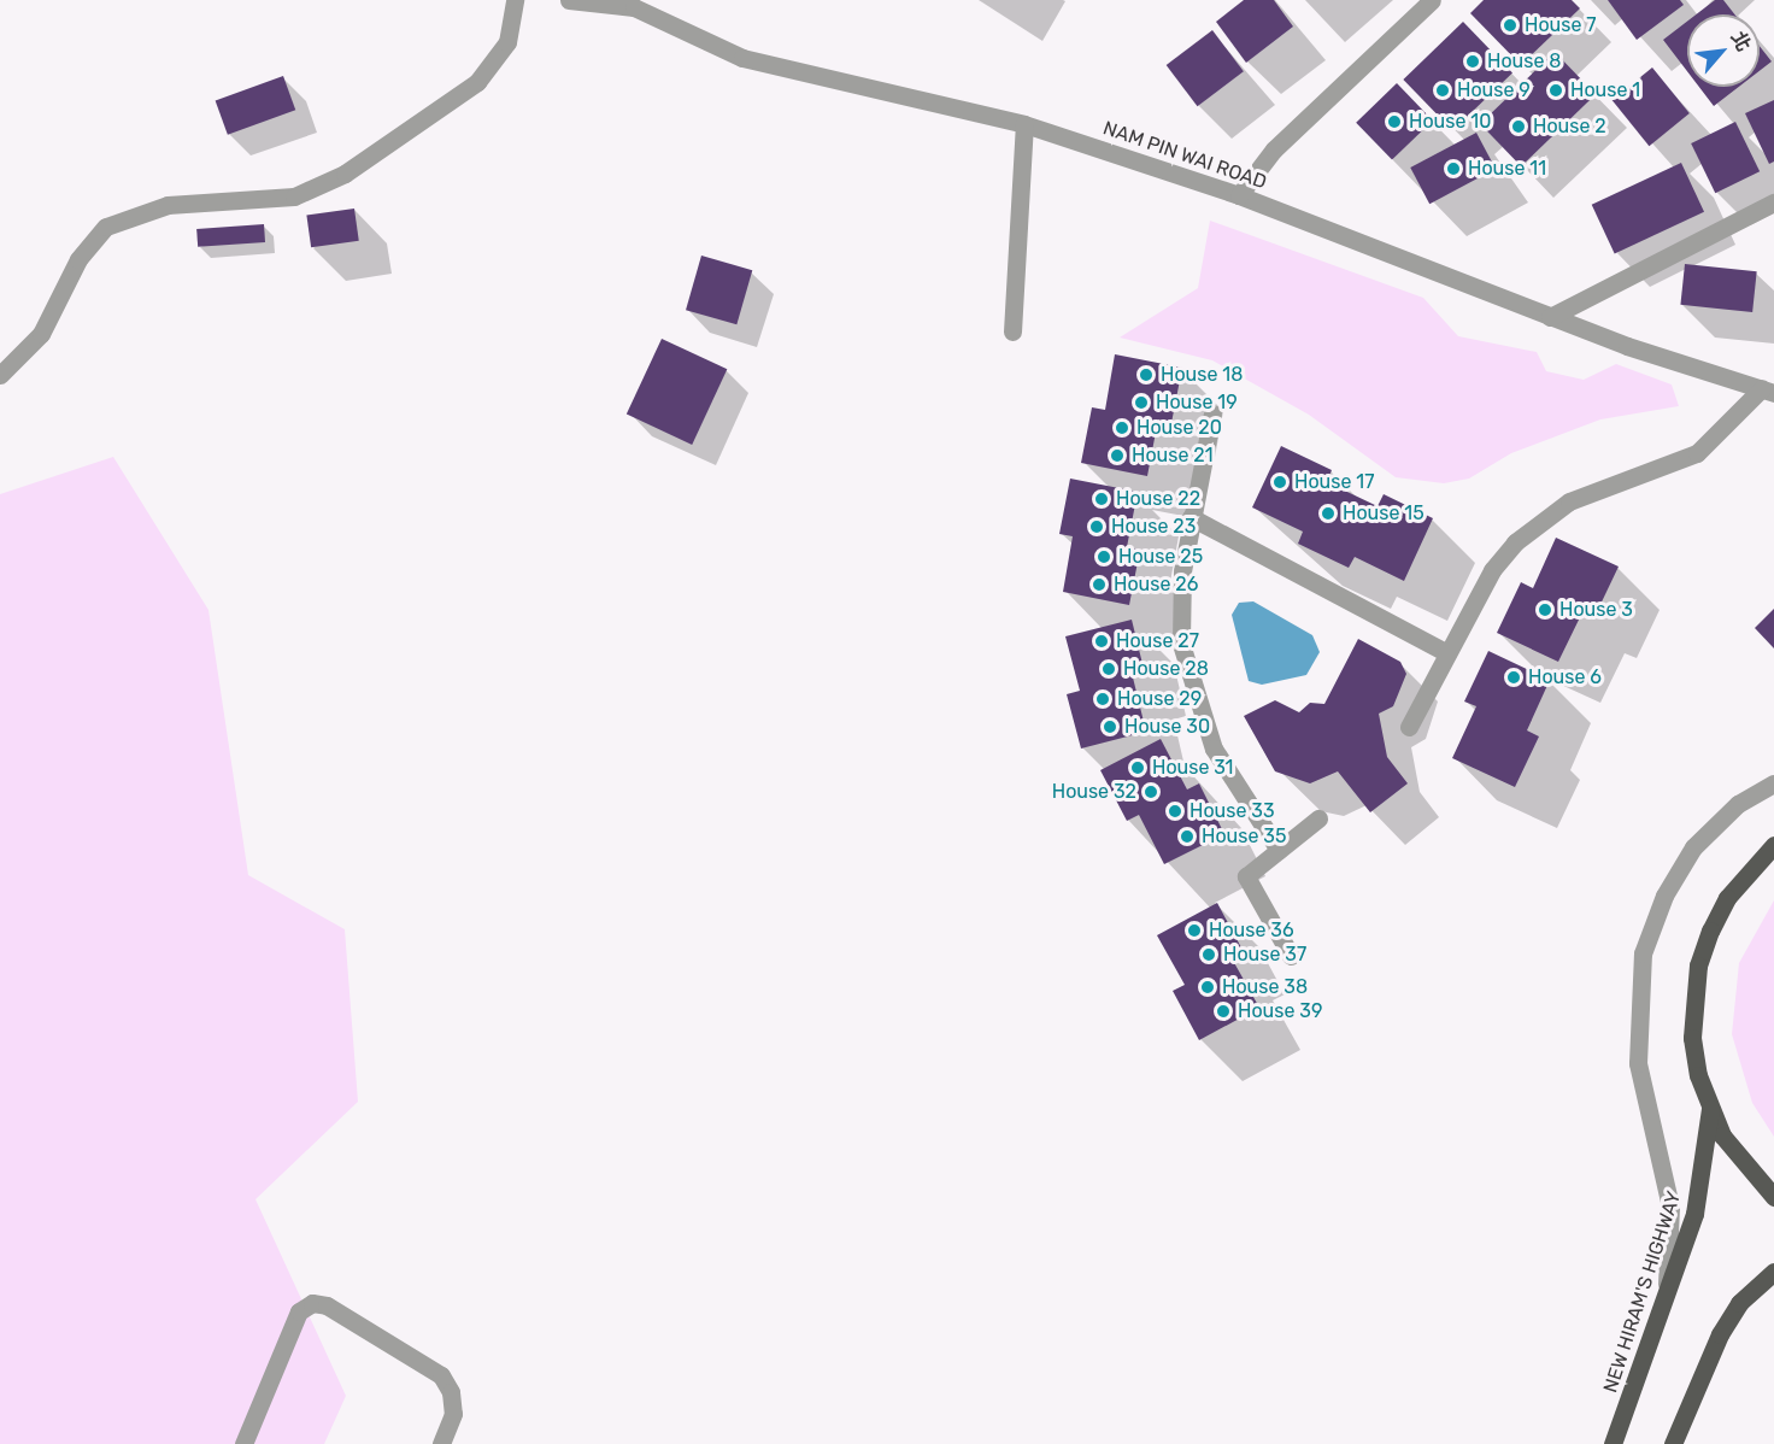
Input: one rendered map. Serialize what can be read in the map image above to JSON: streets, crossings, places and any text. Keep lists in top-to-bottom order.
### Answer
{
  "streets": {
    "main road": ["NEW HIRAM'S HIGHWAY"],
    "street": ["NAM PIN WAI ROAD"]
  },
  "places": [
    "House 7",
    "House 8",
    "House 9",
    "House 1",
    "House 10",
    "House 2",
    "House 11",
    "House 18",
    "House 19",
    "House 20",
    "House 21",
    "House 17",
    "House 22",
    "House 15",
    "House 23",
    "House 25",
    "House 26",
    "House 3",
    "House 27",
    "House 28",
    "House 6",
    "House 29",
    "House 30",
    "House 31",
    "House 32",
    "House 33",
    "House 35",
    "House 36",
    "House 37",
    "House 38",
    "House 39"
  ],
  "north": "top right"
}
